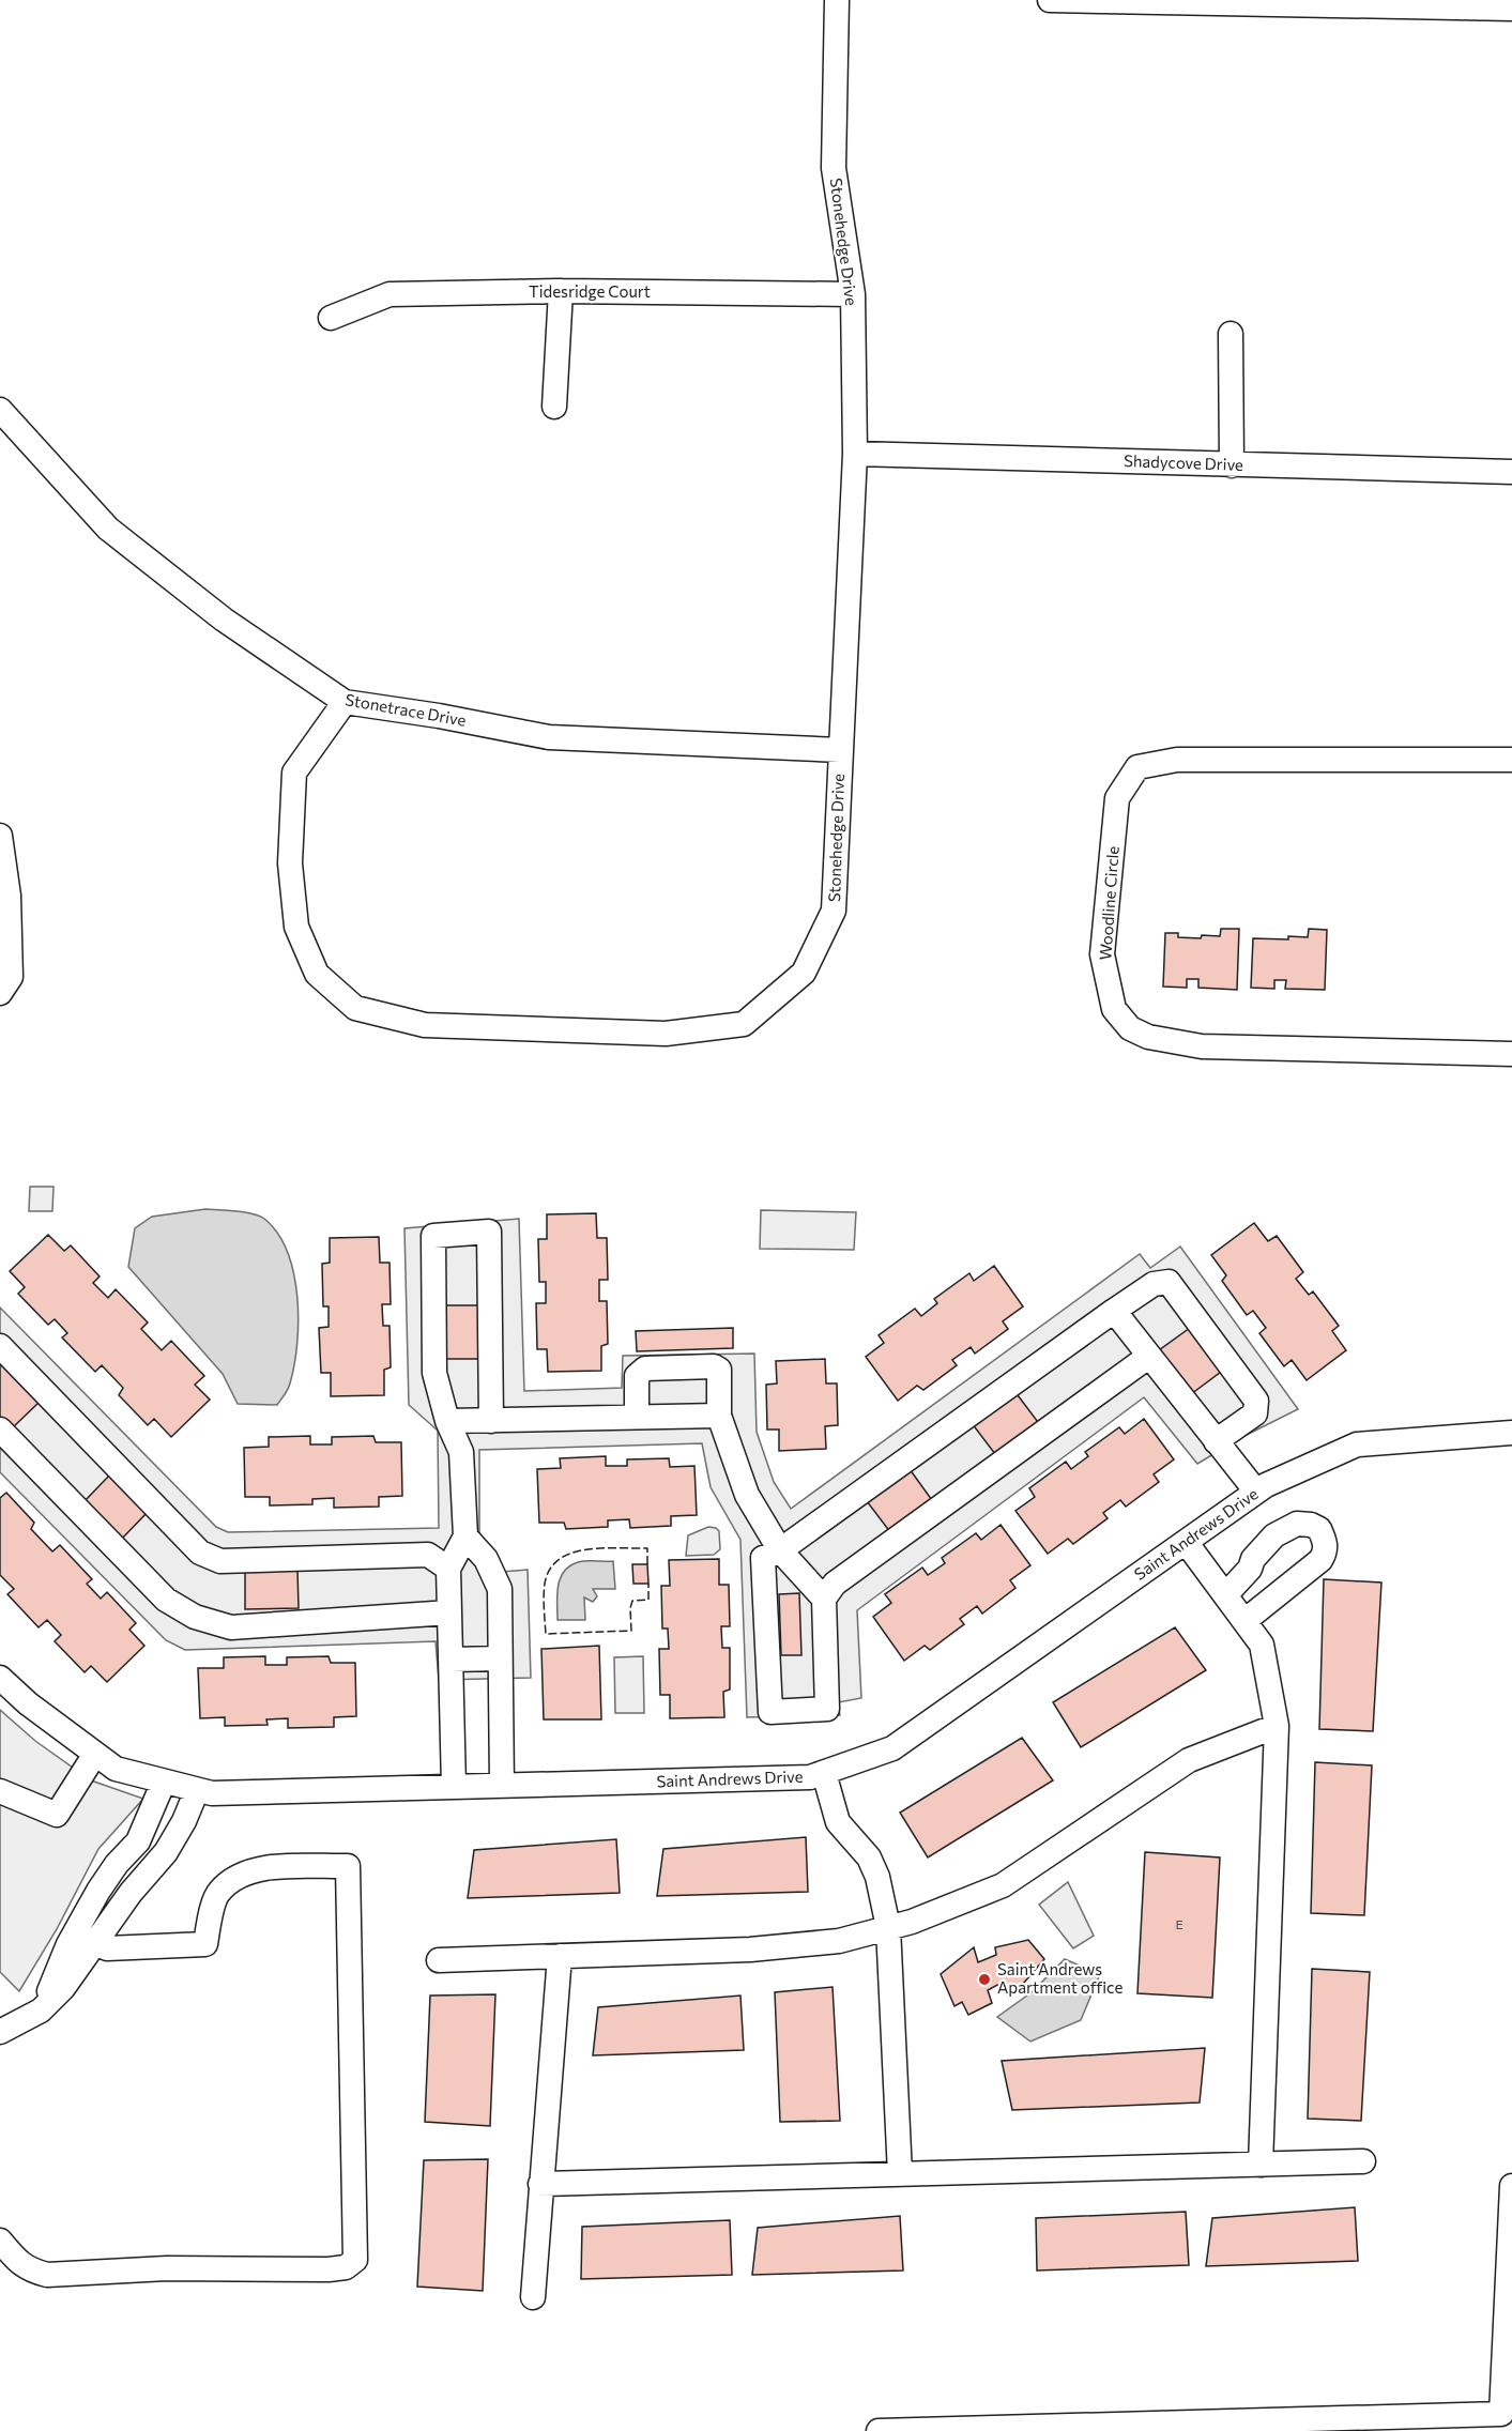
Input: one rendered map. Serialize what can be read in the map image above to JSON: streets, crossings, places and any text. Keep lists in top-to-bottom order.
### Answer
{
  "streets": {
    "street": [
      "Stonehedge Drive",
      "Tidesridge Court",
      "Shadycove Drive",
      "Stonetrace Drive",
      "Woodline Circle",
      "Saint Andrews Drive"
    ]
  },
  "crossings": [
    ["Stonehedge Drive", "Tidesridge Court"],
    ["Stonehedge Drive", "Shadycove Drive"],
    ["Stonehedge Drive", "Stonetrace Drive"]
  ],
  "places": ["Saint Andrews Apartment office"],
  "house_numbers": ["E"]
}
